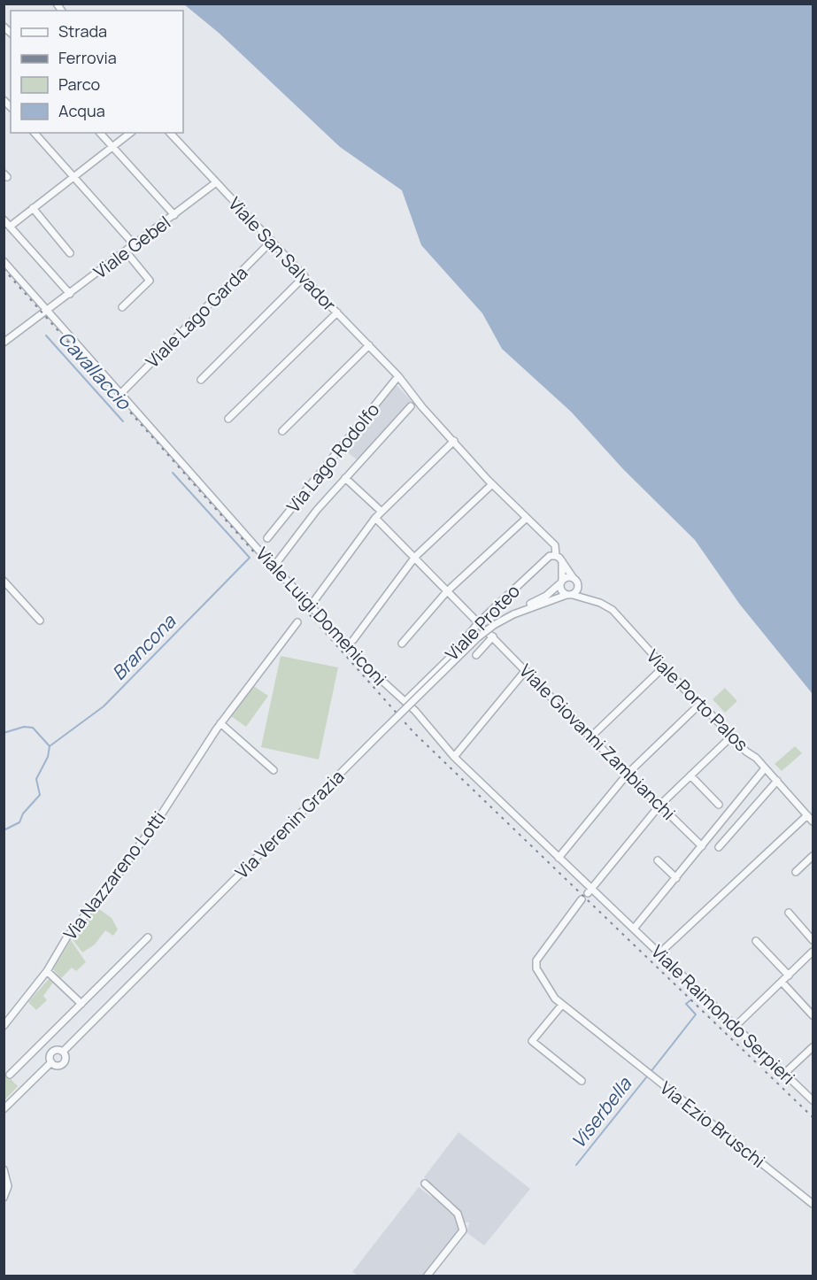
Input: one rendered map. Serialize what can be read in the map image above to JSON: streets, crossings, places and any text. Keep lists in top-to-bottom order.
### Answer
{
  "streets": {
    "street": [
      "Viale Gebel",
      "Viale San Salvador",
      "Viale Lago Garda",
      "Via Lago Rodolfo",
      "Viale Luigi Domeniconi",
      "Viale Proteo",
      "Viale Porto Palos",
      "Viale Giovanni Zambianchi",
      "Via Verenin Grazia",
      "Via Nazzareno Lotti",
      "Viale Raimondo Serpieri",
      "Via Ezio Bruschi"
    ]
  },
  "crossings": [
    ["Viale Gebel", "Viale San Salvador"],
    ["Viale Gebel", "Viale Luigi Domeniconi"],
    ["Viale San Salvador", "Viale Lago Garda"],
    ["Viale San Salvador", "Via Lago Rodolfo"],
    ["Viale Lago Garda", "Viale Luigi Domeniconi"],
    ["Viale Luigi Domeniconi", "Viale Proteo"],
    ["Viale Luigi Domeniconi", "Viale Raimondo Serpieri"],
    ["Viale Proteo", "Viale Giovanni Zambianchi"],
    ["Viale Porto Palos", "Via Verenin Grazia"]
  ],
  "water": ["Cavallaccio", "Brancona", "Viserbella"],
  "legend": [
    "Strada",
    "Ferrovia",
    "Parco",
    "Acqua"
  ]
}
